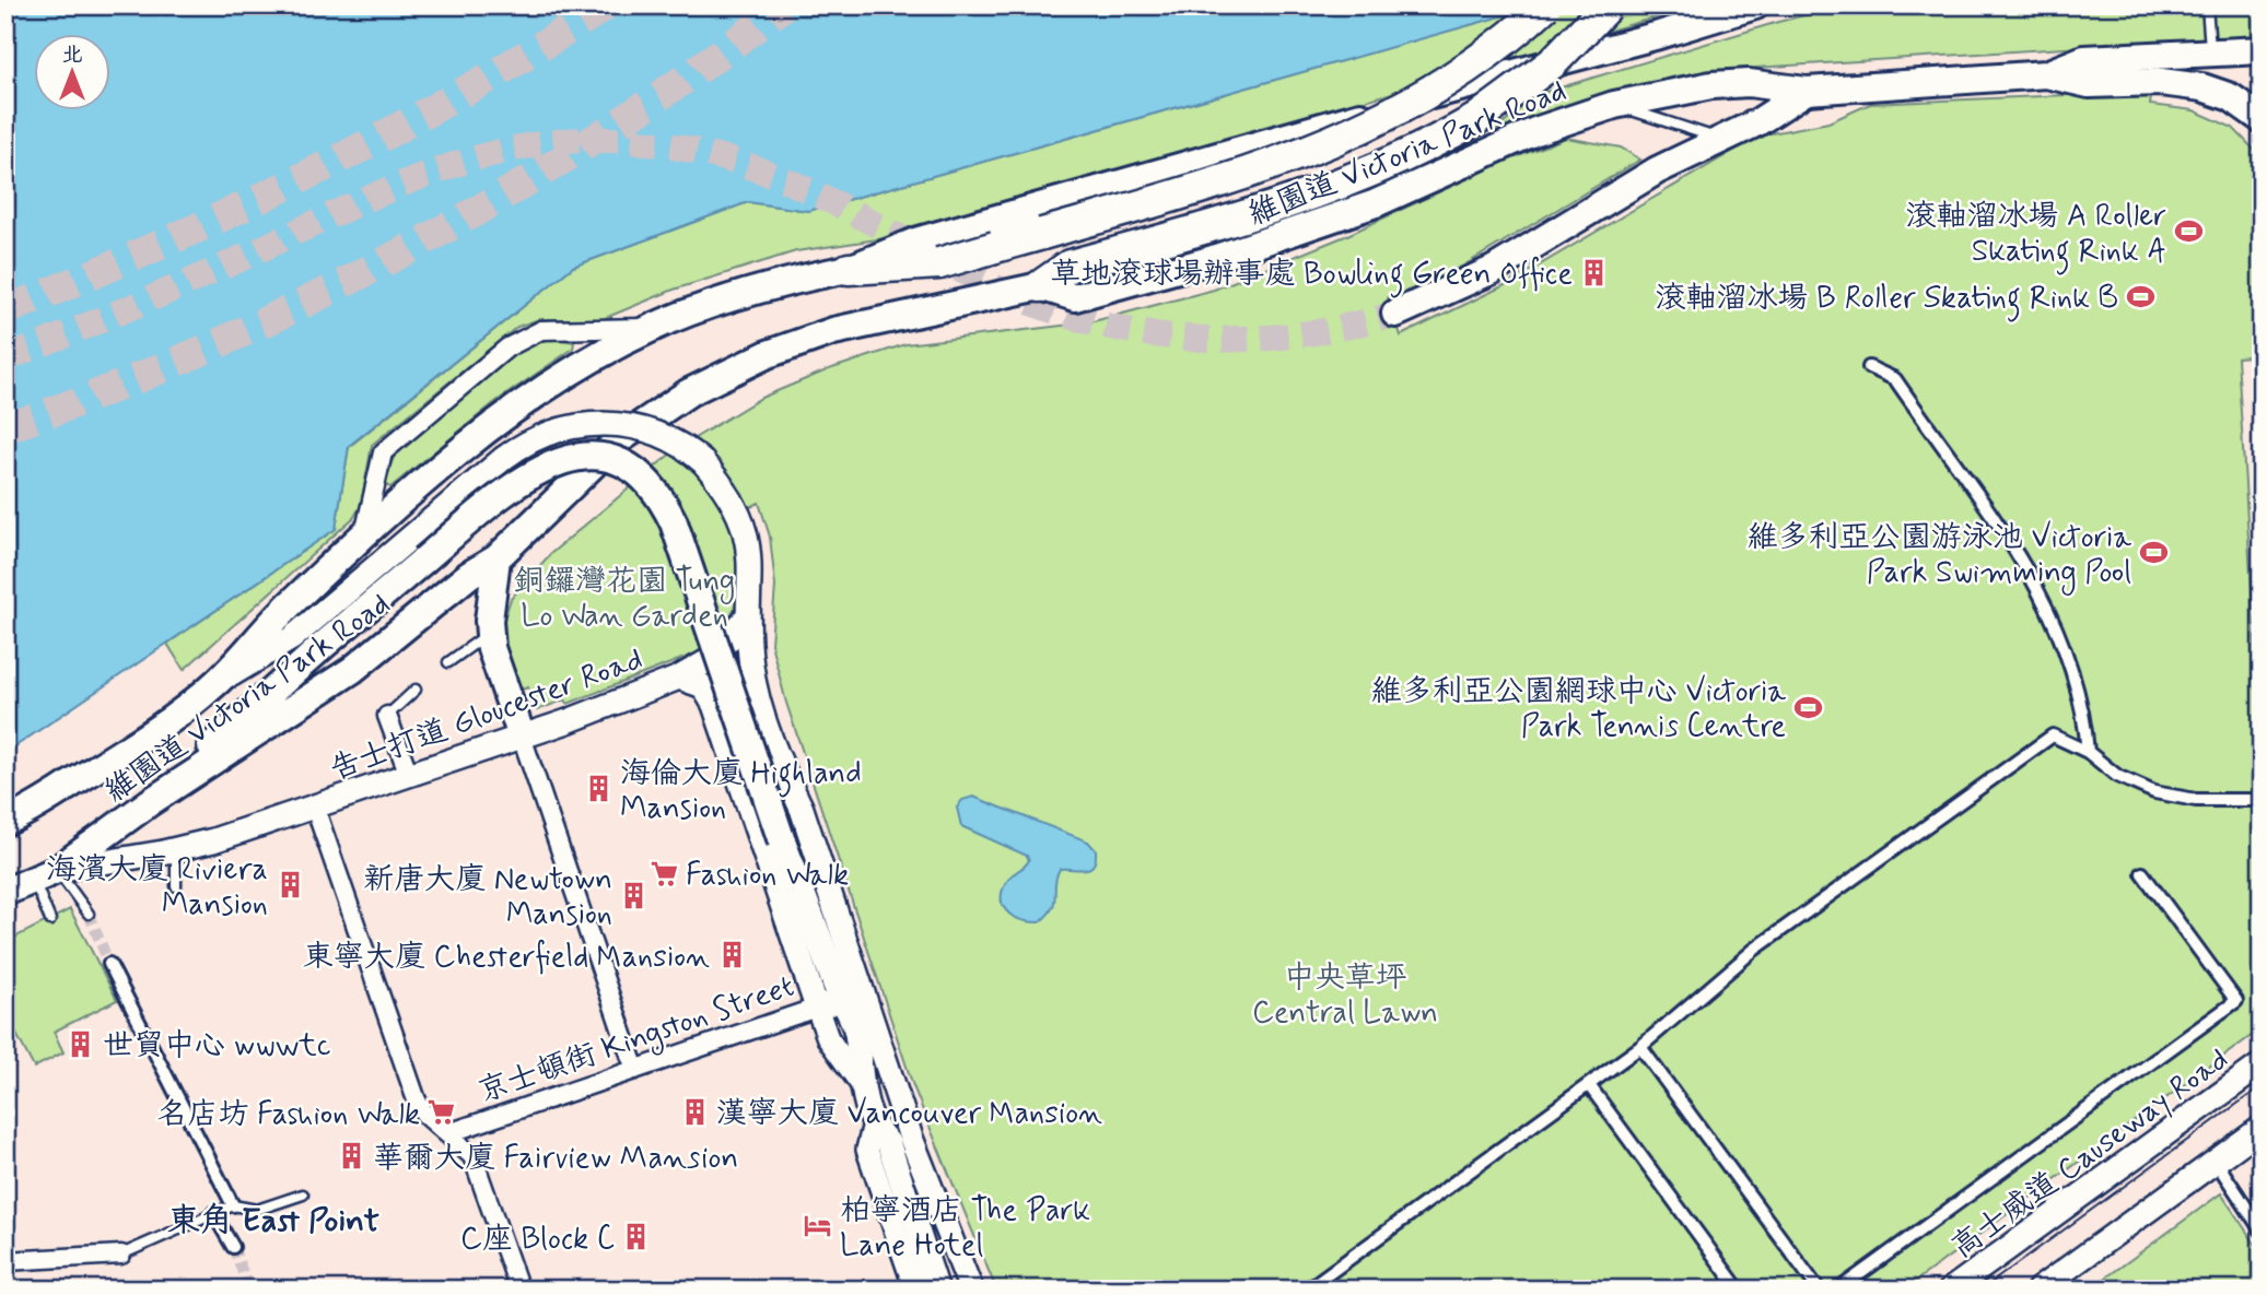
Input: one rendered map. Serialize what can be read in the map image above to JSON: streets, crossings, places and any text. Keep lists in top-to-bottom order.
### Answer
{
  "streets": {
    "main road": ["維園道 Victoria Park Road", "告士打道 Gloucester Road", "高士威道 Causeway Road"],
    "street": ["京士頓街 Kingston Street"]
  },
  "crossings": [
    ["維園道 Victoria Park Road", "告士打道 Gloucester Road"],
    ["告士打道 Gloucester Road", "京士頓街 Kingston Street"]
  ],
  "districts": ["東角 East Point"],
  "parks": ["銅鑼灣花園 Tung Lo Wan Garden", "中央草坪 Central Lawn"],
  "places": {
    "sports": [
      "滾軸溜冰場 A Roller Skating Rink A",
      "滾軸溜冰場 B Roller Skating Rink B",
      "維多利亞公園游泳池 Victoria Park Swimming Pool",
      "維多利亞公園網球中心 Victoria Park Tennis Centre"
    ],
    "building": [
      "草地滾球場辦事處 Bowling Green Office",
      "海倫大廈 Highland Mansion",
      "海濱大廈 Riviera Mansion",
      "新唐大廈 Newtown Mansion",
      "東寧大廈 Chesterfield Mansion",
      "世貿中心 wwwtc",
      "漢寧大廈 Vancouver Mansion",
      "華爾大廈 Fairview Mansion",
      "C座 Block C"
    ],
    "supermarket": ["Fashion Walk", "名店坊 Fashion Walk"],
    "hotel": ["柏寧酒店 The Park Lane Hotel"]
  },
  "north": "top"
}
